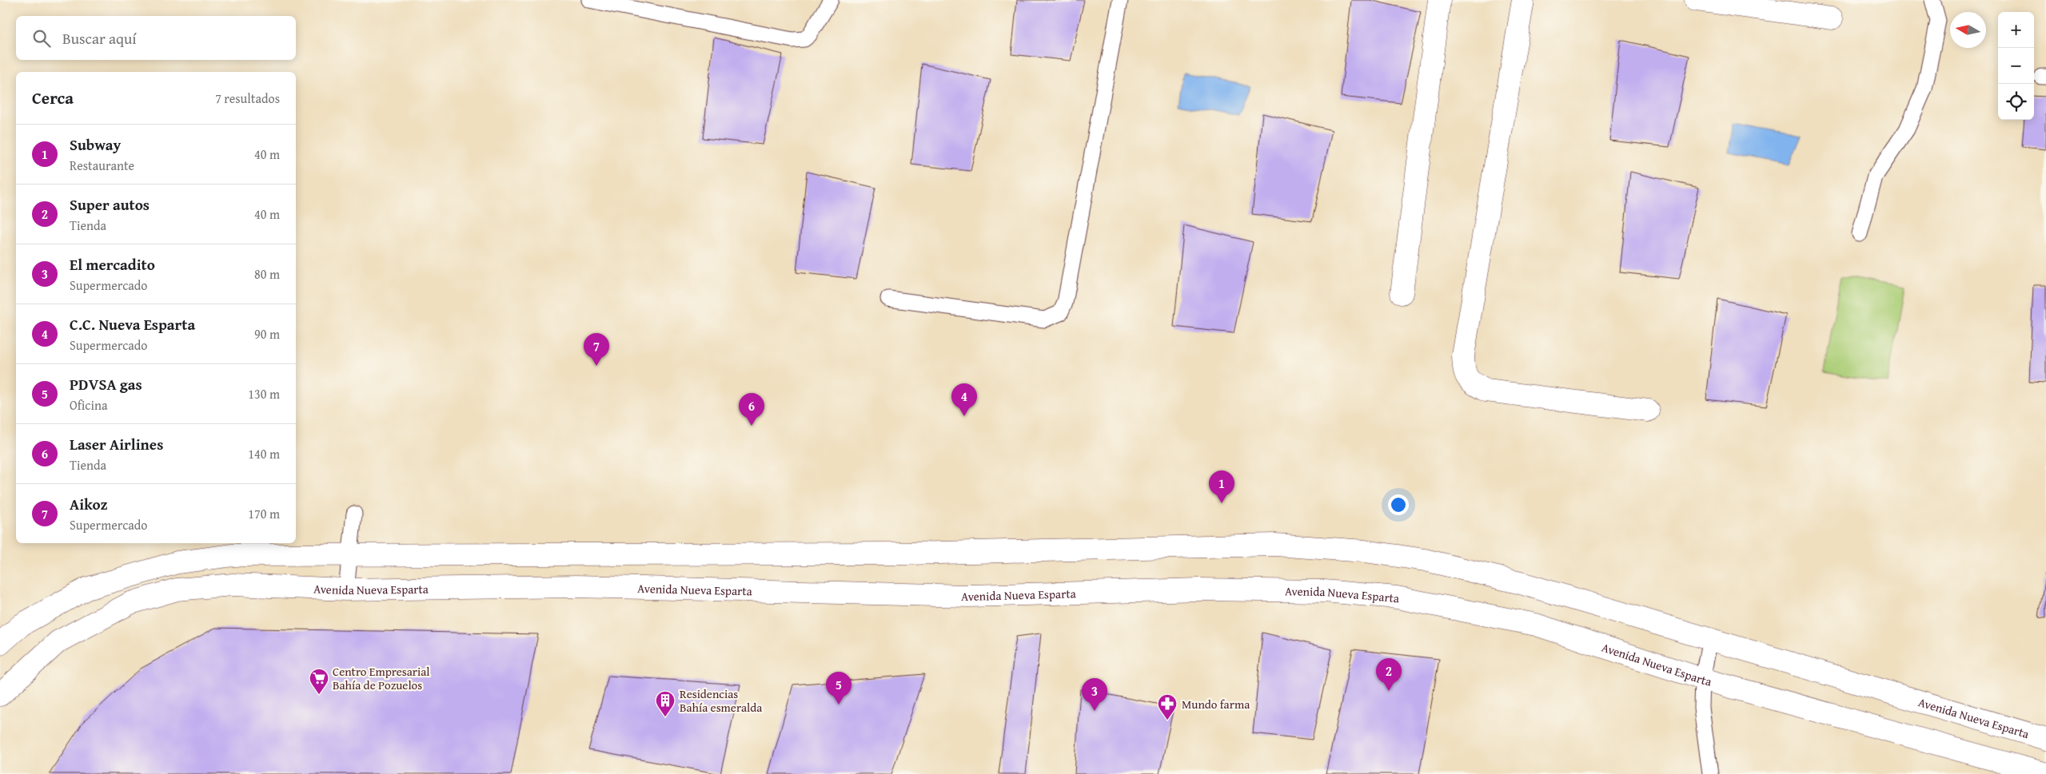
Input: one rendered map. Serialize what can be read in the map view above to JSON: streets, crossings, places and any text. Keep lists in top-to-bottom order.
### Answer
{
  "streets": {
    "street": ["Avenida Nueva Esparta"]
  },
  "places": {
    "supermarket": ["Centro Empresarial Bahía de Pozuelos"],
    "building": ["Residencias Bahía esmeralda"],
    "pharmacy": ["Mundo farma"]
  },
  "north": "left",
  "page": {
    "map_buttons": ["+", "−"],
    "search": "Buscar aquí",
    "heading": ["Cerca", "7 resultados"],
    "list": [
      {
        "mark": "1",
        "name": "Subway",
        "note": "Restaurante",
        "value": "40 m"
      },
      {
        "mark": "2",
        "name": "Super autos",
        "note": "Tienda",
        "value": "40 m"
      },
      {
        "mark": "3",
        "name": "El mercadito",
        "note": "Supermercado",
        "value": "80 m"
      },
      {
        "mark": "4",
        "name": "C.C. Nueva Esparta",
        "note": "Supermercado",
        "value": "90 m"
      },
      {
        "mark": "5",
        "name": "PDVSA gas",
        "note": "Oficina",
        "value": "130 m"
      },
      {
        "mark": "6",
        "name": "Laser Airlines",
        "note": "Tienda",
        "value": "140 m"
      },
      {
        "mark": "7",
        "name": "Aikoz",
        "note": "Supermercado",
        "value": "170 m"
      }
    ],
    "pins": [
      "7",
      "4",
      "6",
      "1",
      "2",
      "5",
      "3"
    ]
  }
}
